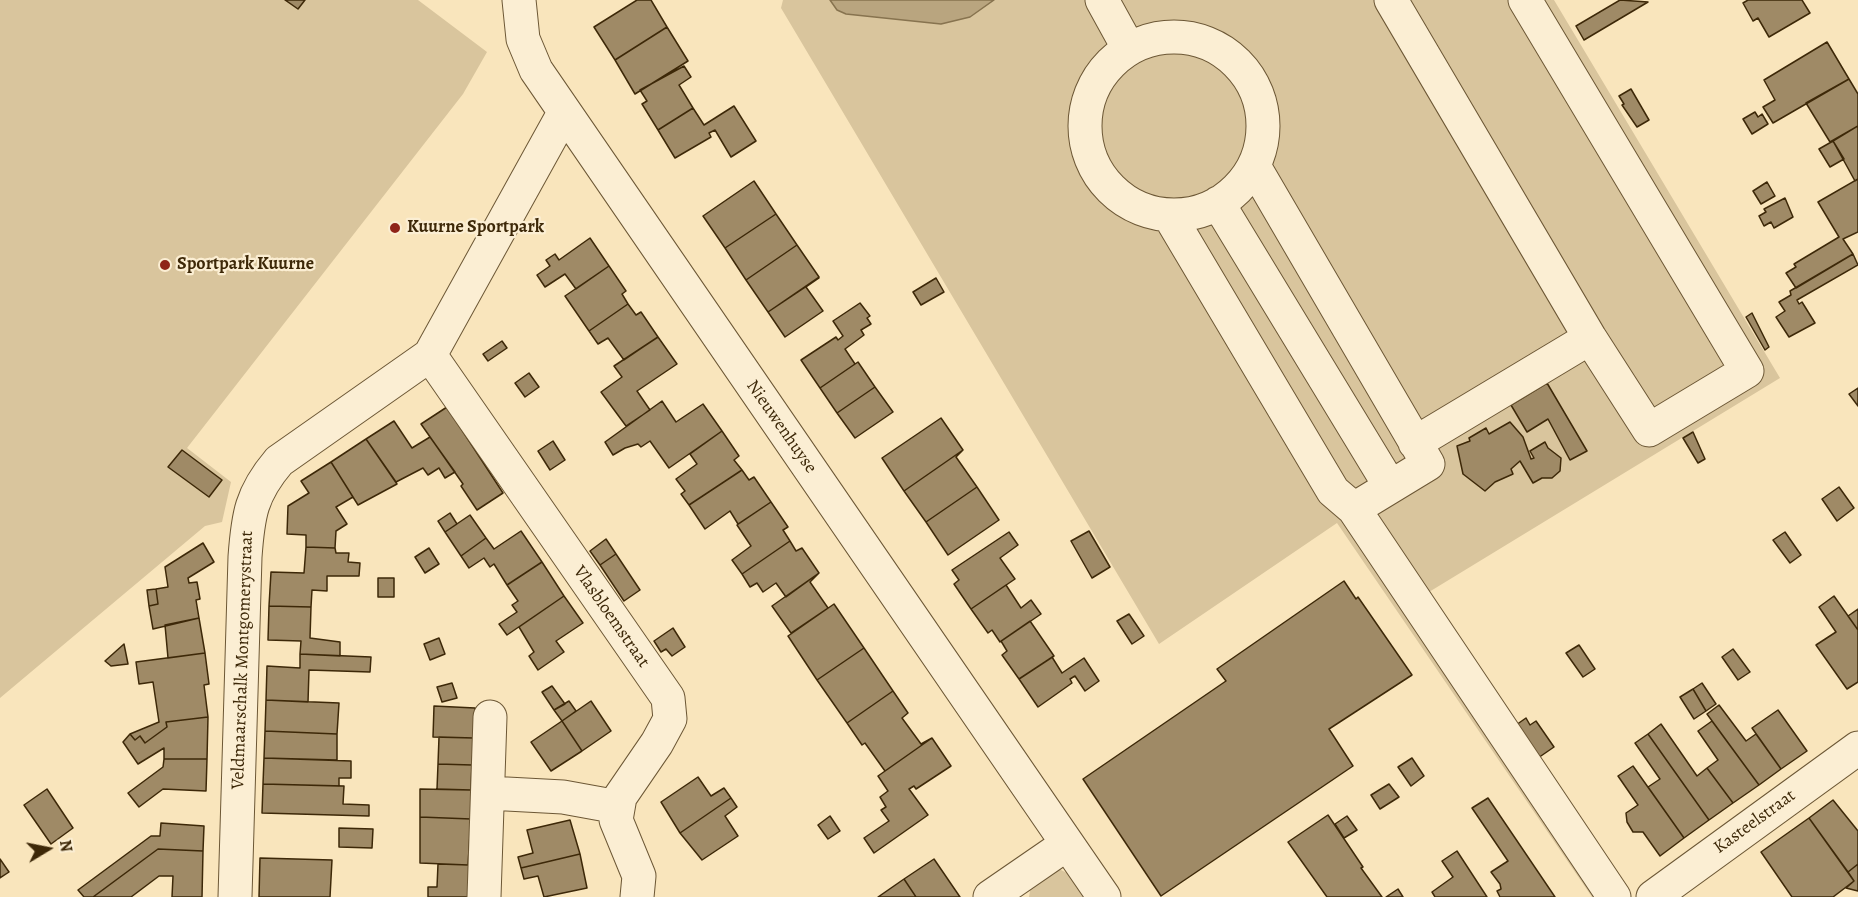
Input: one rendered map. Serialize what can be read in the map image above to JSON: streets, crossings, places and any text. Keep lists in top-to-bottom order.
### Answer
{
  "streets": {
    "street": [
      "Nieuwenhuyse",
      "Vlasbloemstraat",
      "Veldmaarschalk Montgomerystraat",
      "Kasteelstraat"
    ]
  },
  "crossings": [
    ["Nieuwenhuyse", "Veldmaarschalk Montgomerystraat"],
    ["Vlasbloemstraat", "Veldmaarschalk Montgomerystraat"]
  ],
  "places": ["Kuurne Sportpark", "Sportpark Kuurne"],
  "north": "right"
}
